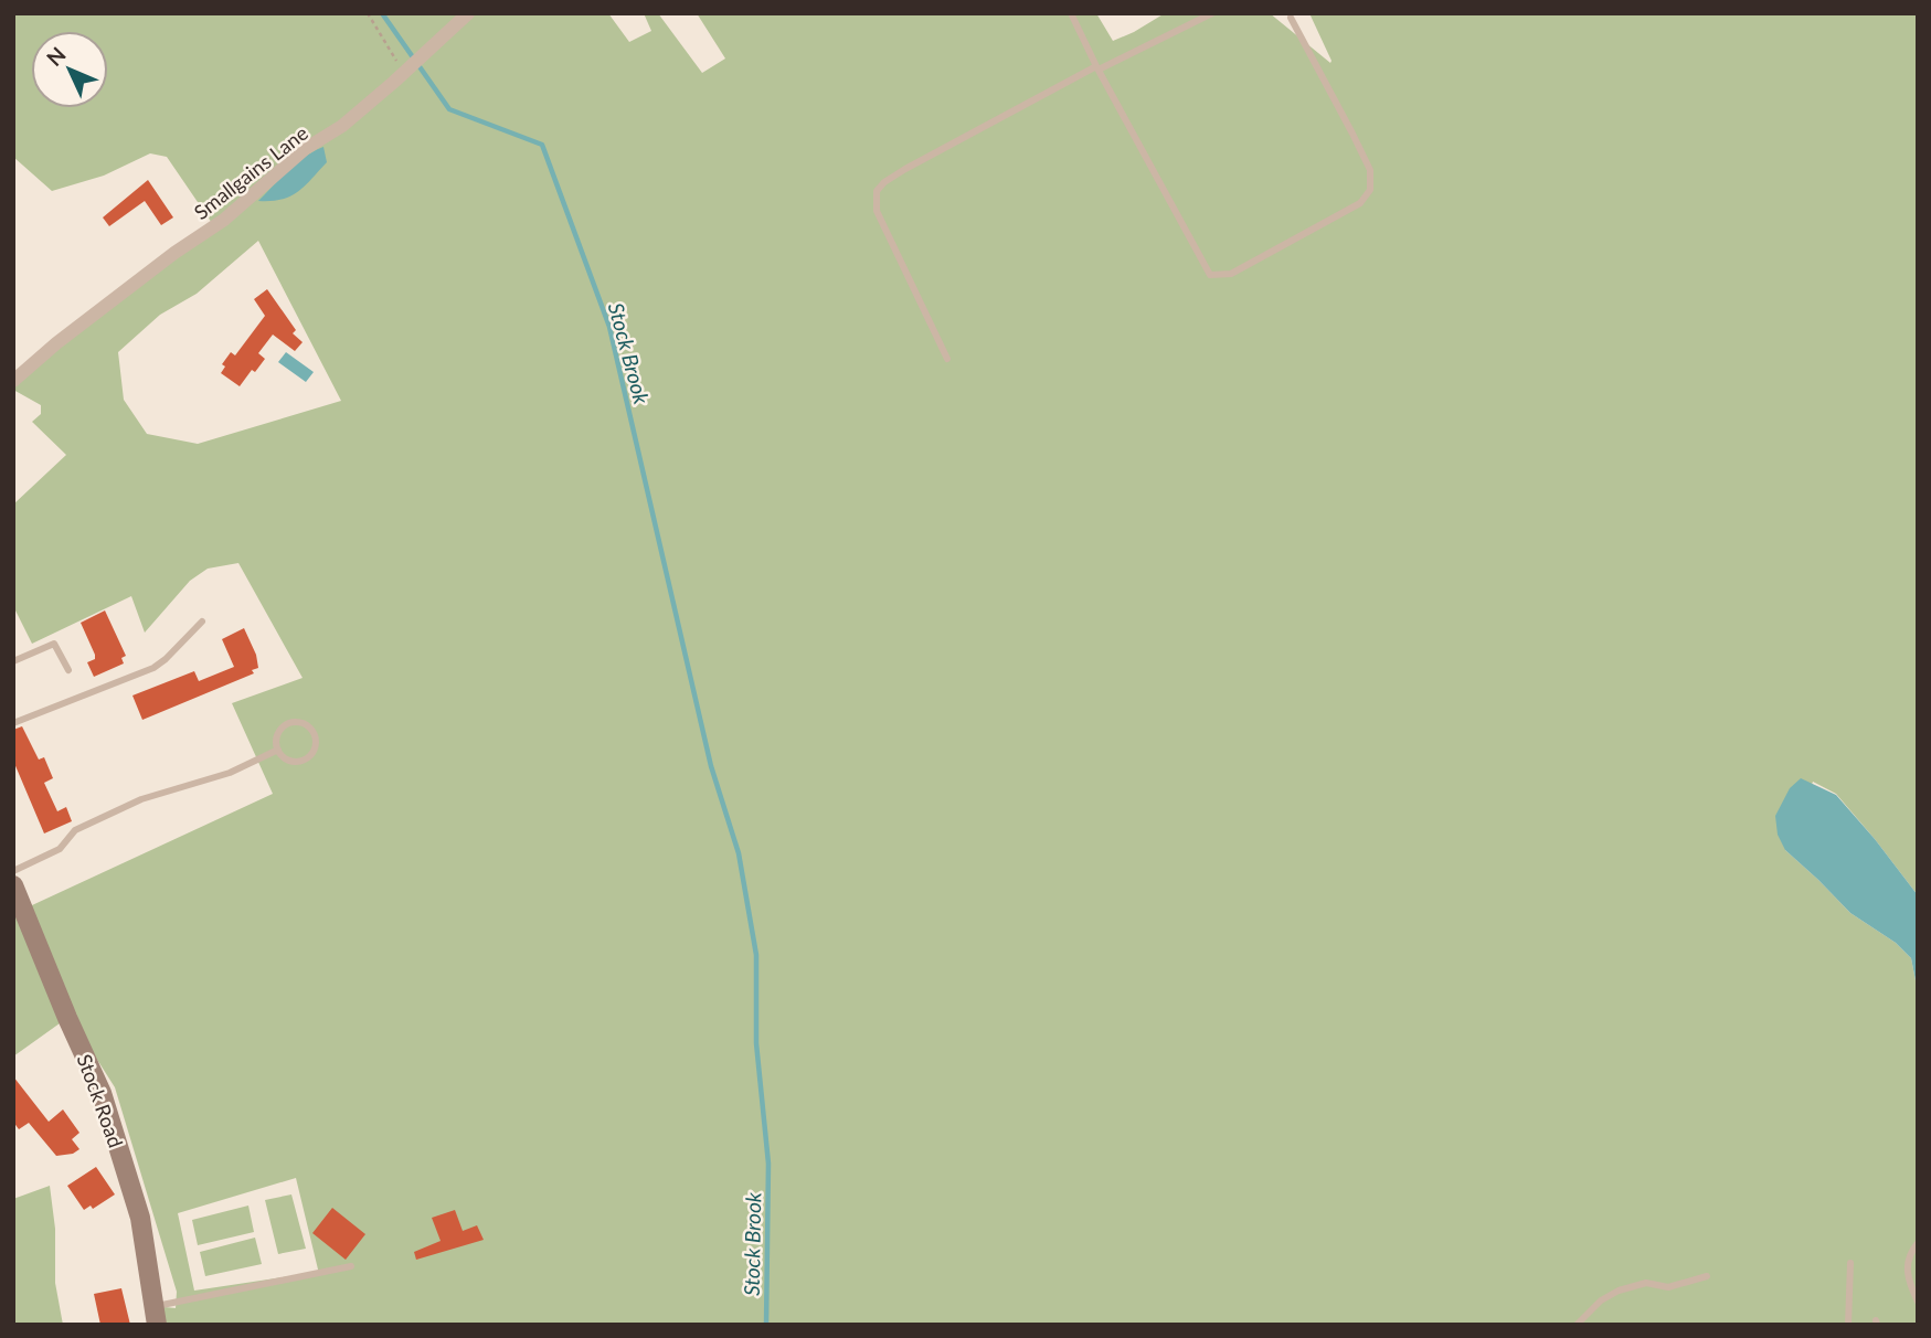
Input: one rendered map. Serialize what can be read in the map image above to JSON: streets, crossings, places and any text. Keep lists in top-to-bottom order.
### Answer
{
  "streets": {
    "main road": ["Stock Road"],
    "street": ["Smallgains Lane"]
  },
  "water": ["Stock Brook"],
  "north": "top left"
}
